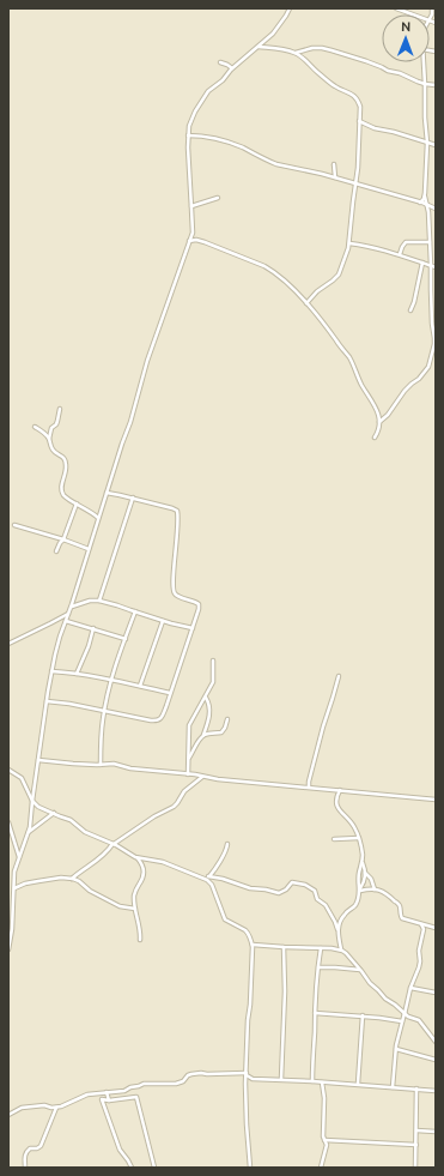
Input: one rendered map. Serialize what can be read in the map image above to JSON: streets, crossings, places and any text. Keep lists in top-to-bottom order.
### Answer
{
  "north": "top"
}
